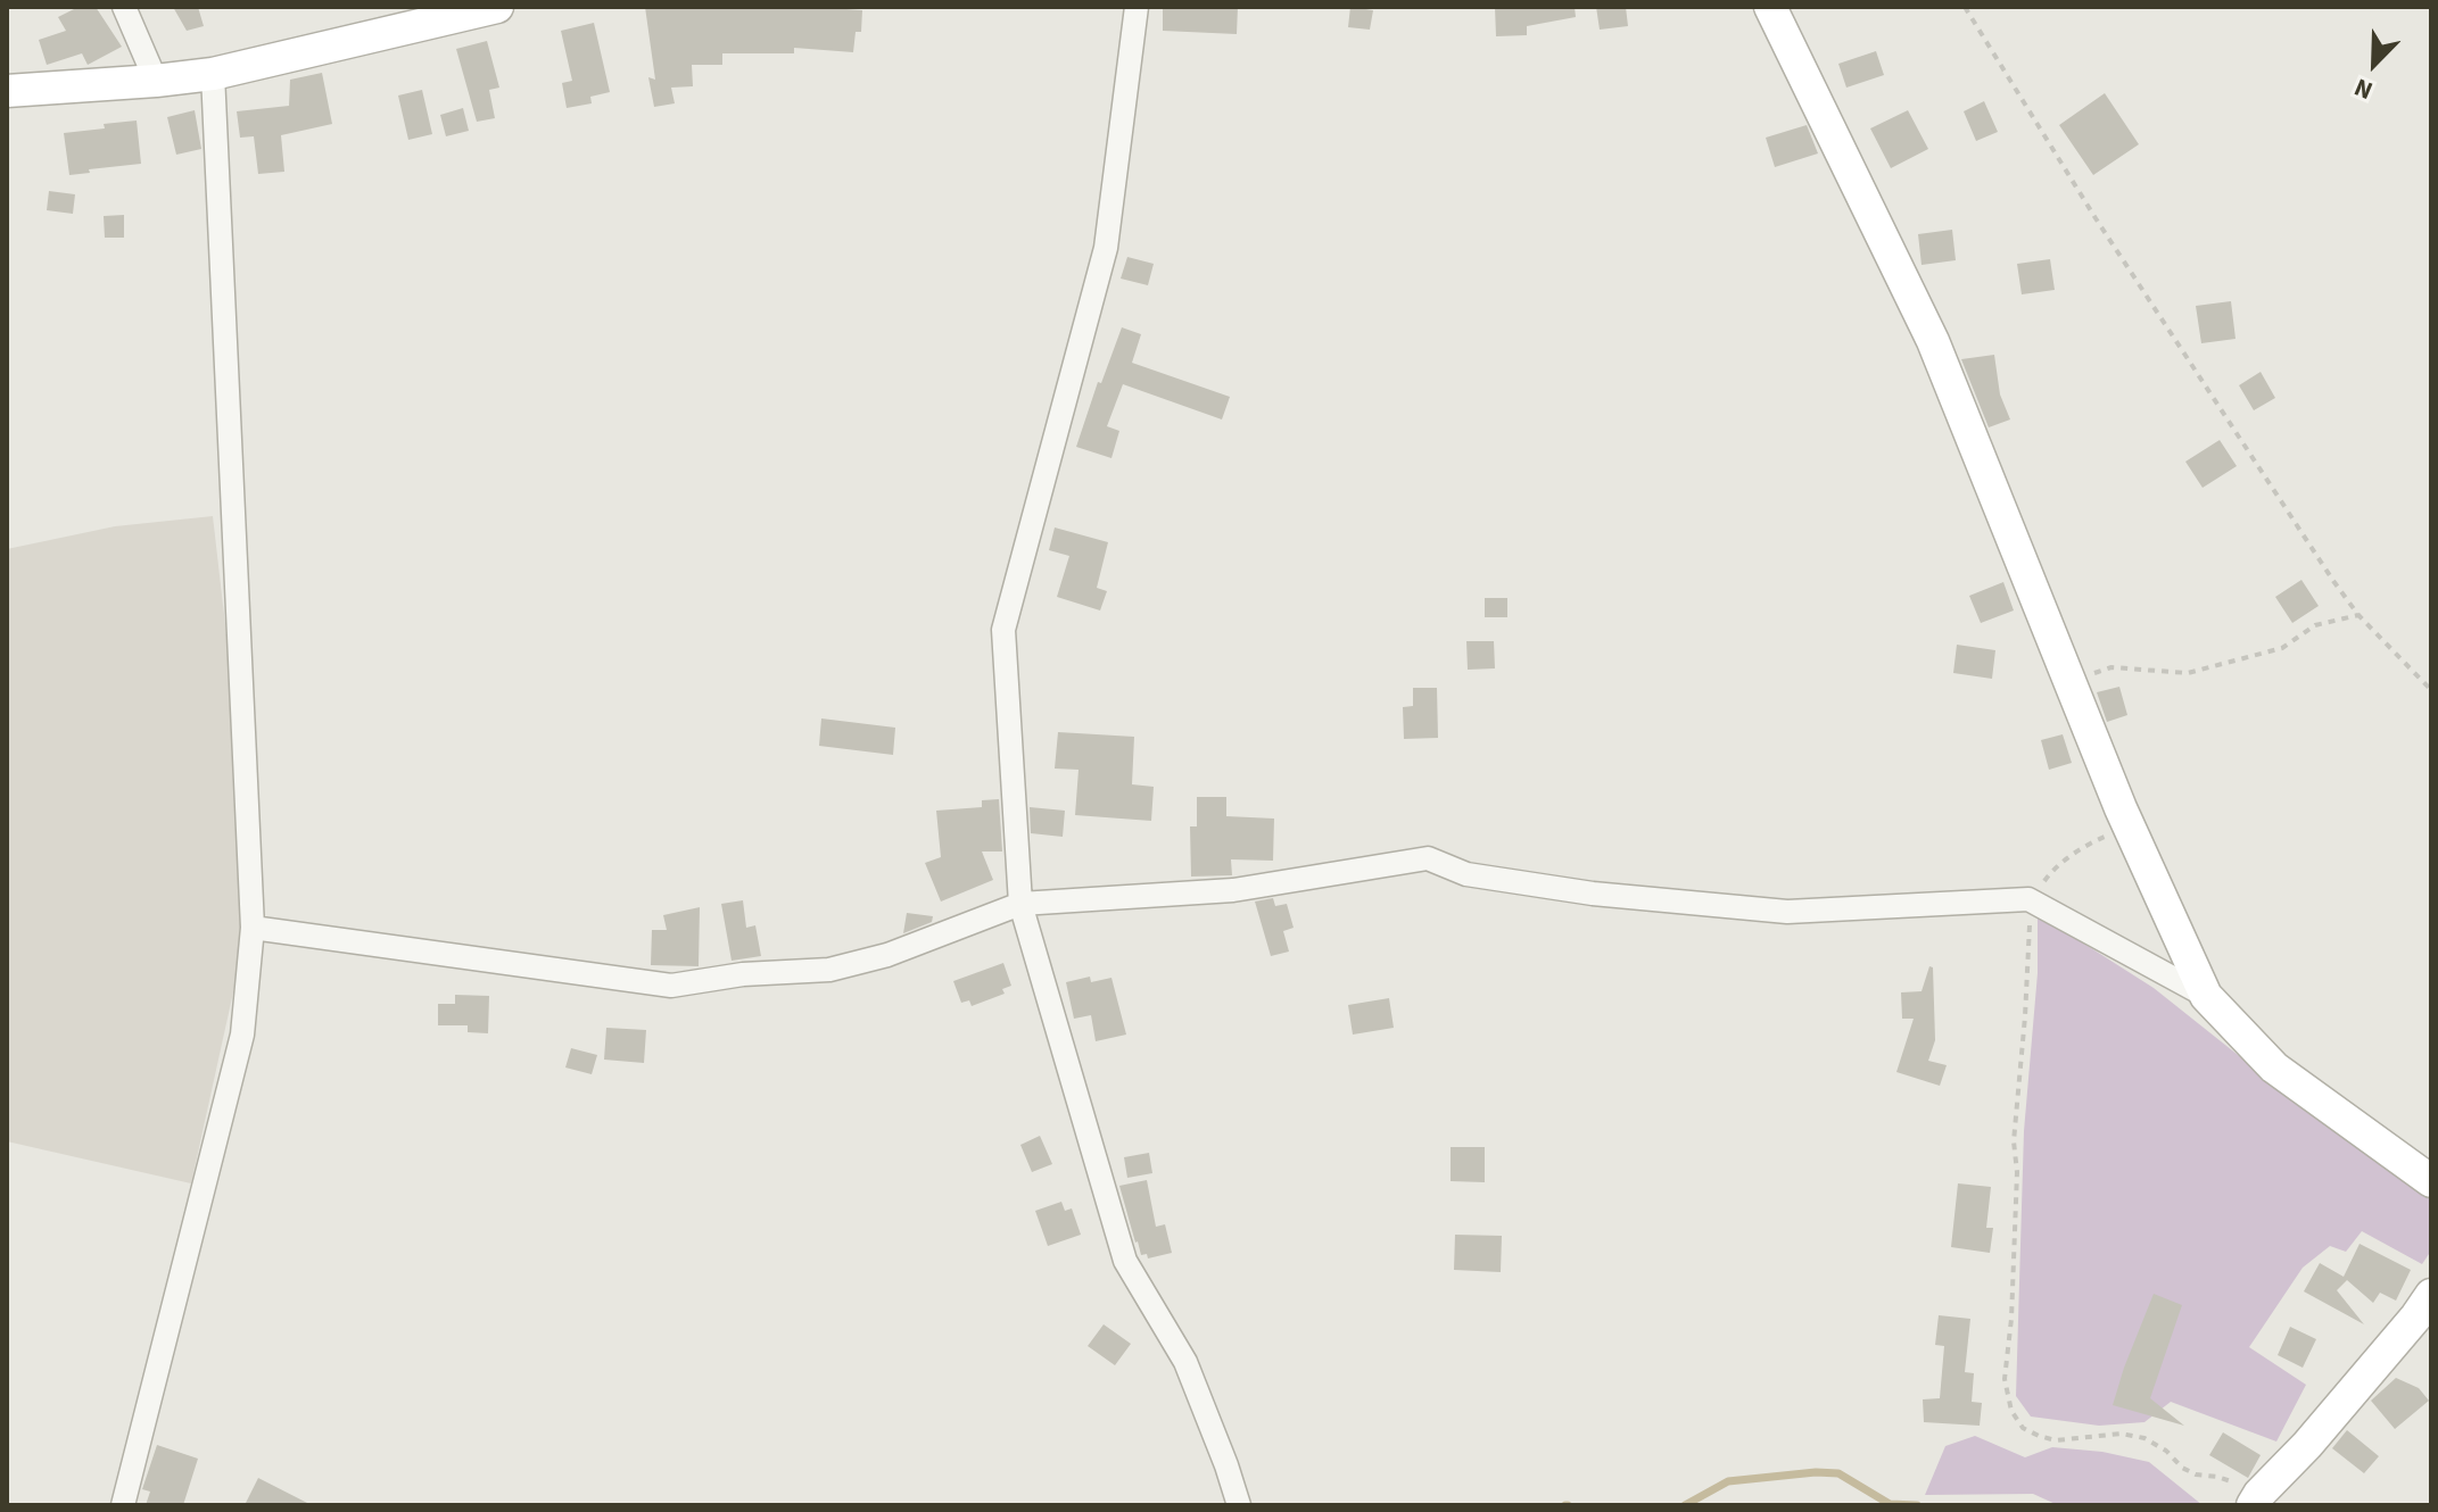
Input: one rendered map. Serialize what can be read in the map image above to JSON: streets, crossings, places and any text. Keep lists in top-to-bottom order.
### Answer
{
  "north": "bottom left"
}
